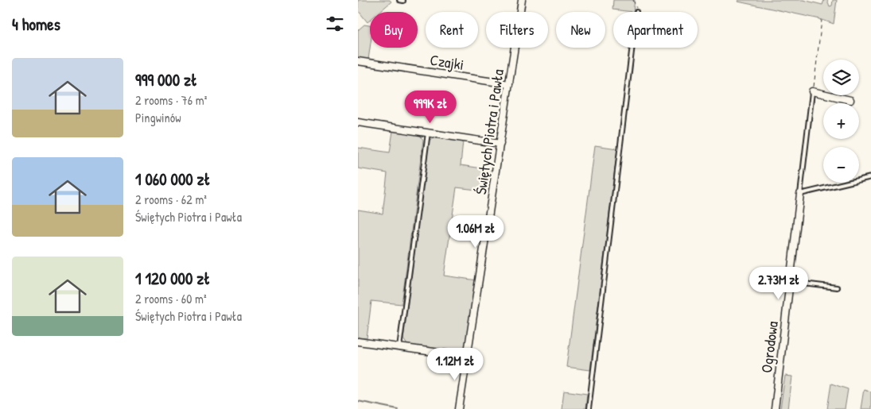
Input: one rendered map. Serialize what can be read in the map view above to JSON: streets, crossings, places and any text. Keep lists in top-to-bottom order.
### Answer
{
  "streets": {
    "street": ["Czajki", "Świętych Piotra i Pawła", "Ogrodowa"]
  },
  "crossings": [
    ["Czajki", "Świętych Piotra i Pawła"]
  ],
  "page": {
    "heading": "4 homes",
    "chip": [
      "Buy",
      "Rent",
      "Filters",
      "New",
      "Apartment"
    ],
    "list": [
      {
        "name": "999 000 zł",
        "note": "2 rooms · 76 m² · Pingwinów"
      },
      {
        "name": "1 060 000 zł",
        "note": "2 rooms · 62 m² · Świętych Piotra i Pawła"
      },
      {
        "name": "1 120 000 zł",
        "note": "2 rooms · 60 m² · Świętych Piotra i Pawła"
      }
    ],
    "map_buttons": ["+", "−"],
    "price": [
      "999K zł",
      "1.06M zł",
      "2.73M zł",
      "1.12M zł"
    ]
  }
}
